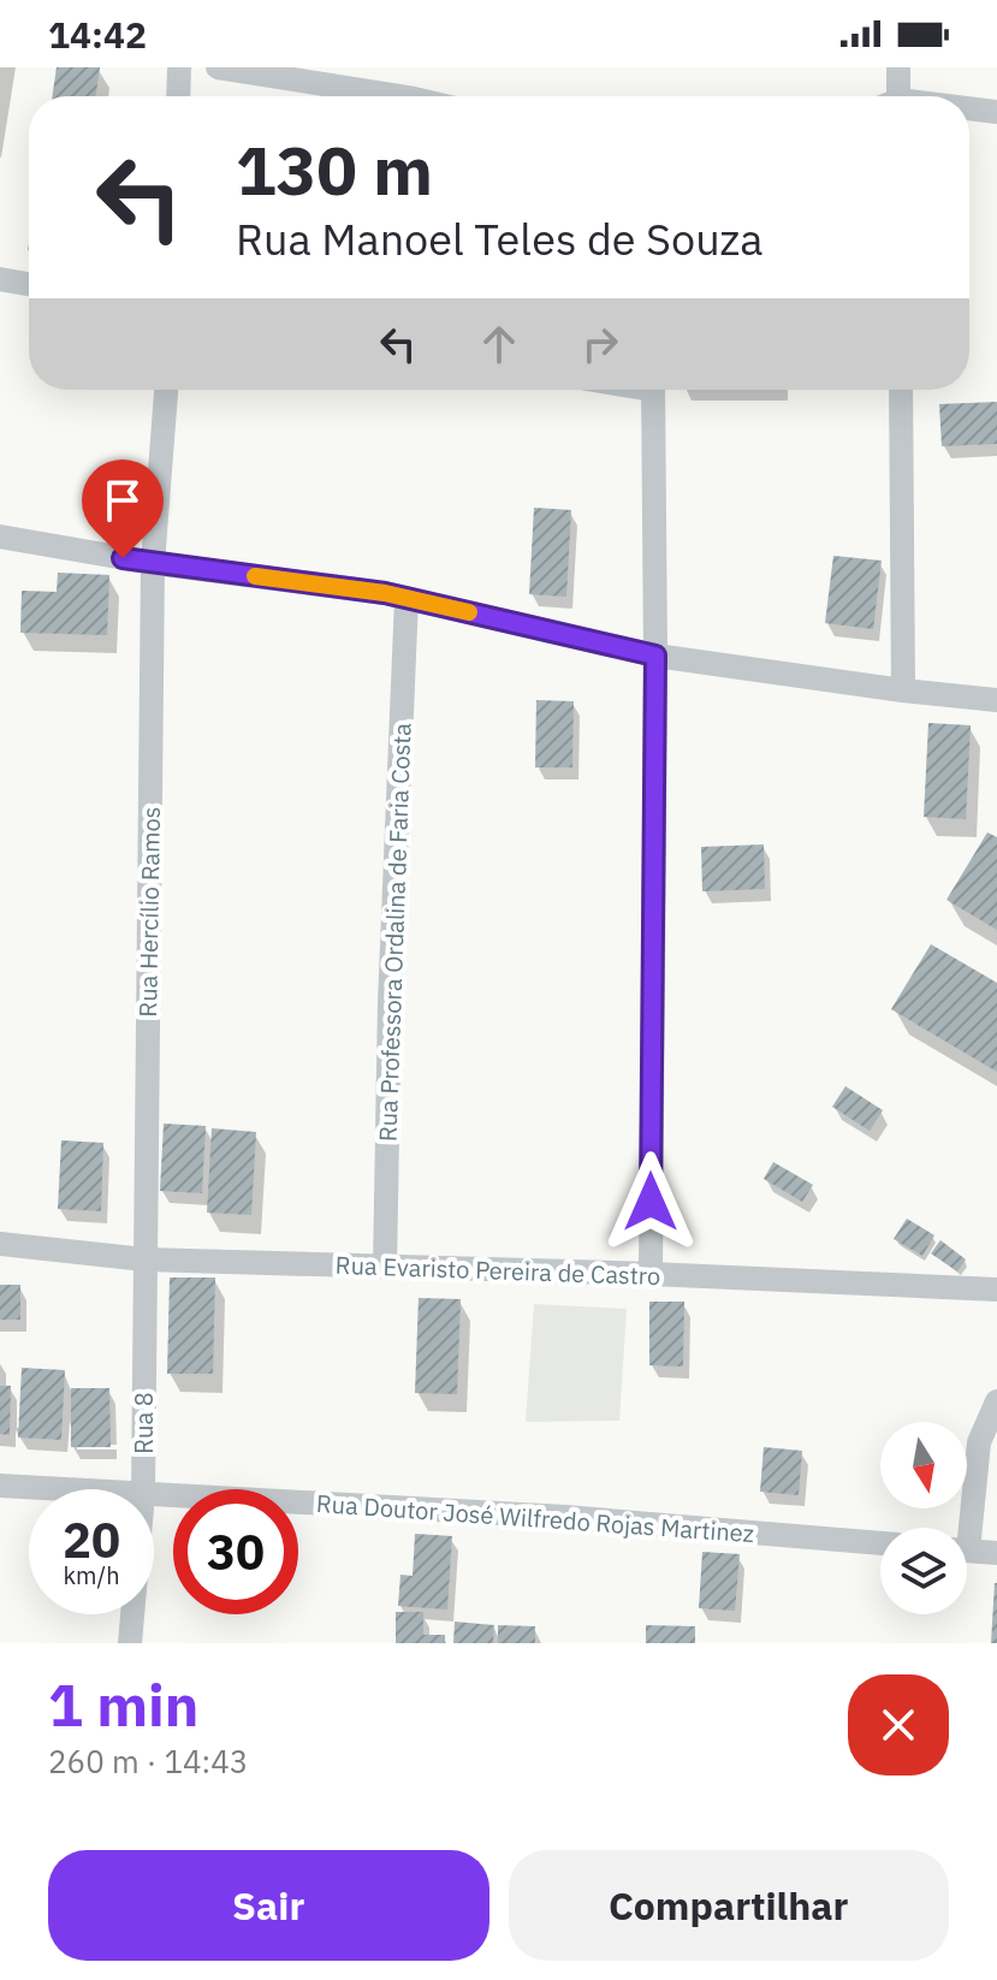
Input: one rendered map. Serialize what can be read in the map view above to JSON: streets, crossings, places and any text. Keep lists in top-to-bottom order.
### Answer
{
  "streets": {
    "street": [
      "Rua Hercílio Ramos",
      "Rua Professora Ordalina de Faria Costa",
      "Rua Evaristo Pereira de Castro",
      "Rua 8",
      "Rua Doutor José Wilfredo Rojas Martinez"
    ]
  },
  "crossings": [
    ["Rua Hercílio Ramos", "Rua Evaristo Pereira de Castro"],
    ["Rua Hercílio Ramos", "Rua 8"],
    ["Rua Professora Ordalina de Faria Costa", "Rua Evaristo Pereira de Castro"],
    ["Rua Evaristo Pereira de Castro", "Rua 8"]
  ],
  "north": "bottom",
  "page": {
    "status": "14:42",
    "turn": ["130 m", "Rua Manoel Teles de Souza"],
    "speed": "20 km/h",
    "limit": "30",
    "heading": ["1 min", "260 m · 14:43"],
    "buttons": ["Sair", "Compartilhar"]
  }
}
